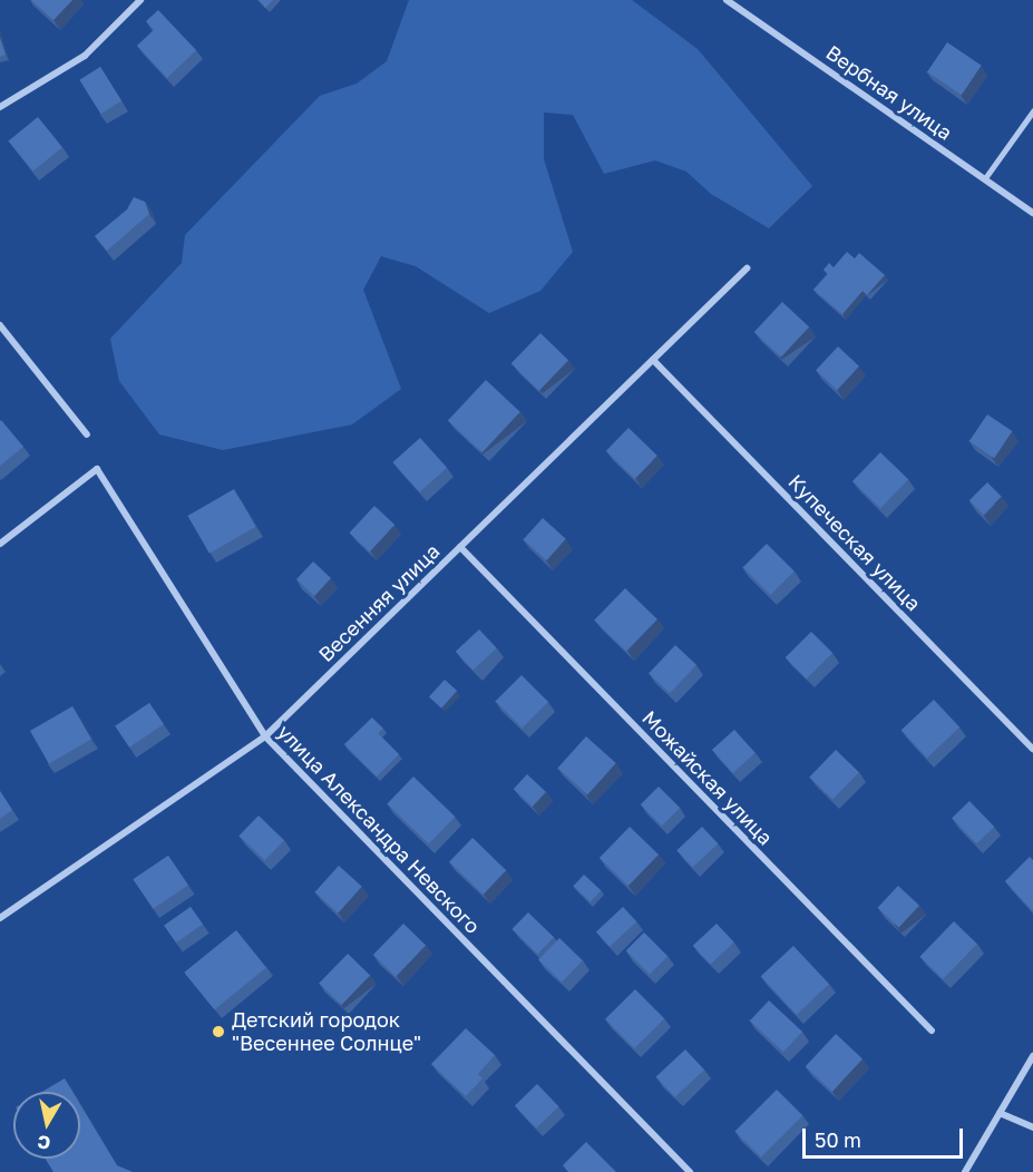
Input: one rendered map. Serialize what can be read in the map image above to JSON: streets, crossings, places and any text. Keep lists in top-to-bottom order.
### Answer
{
  "streets": {
    "street": [
      "Вербная улица",
      "Купеческая улица",
      "Весенняя улица",
      "Можайская улица",
      "улица Александра Невского"
    ]
  },
  "crossings": [
    ["Купеческая улица", "Весенняя улица"],
    ["Весенняя улица", "Можайская улица"],
    ["Весенняя улица", "улица Александра Невского"]
  ],
  "places": ["Детский городок \"Весеннее Солнце\""],
  "scale_bar": "50 m",
  "north": "bottom"
}
